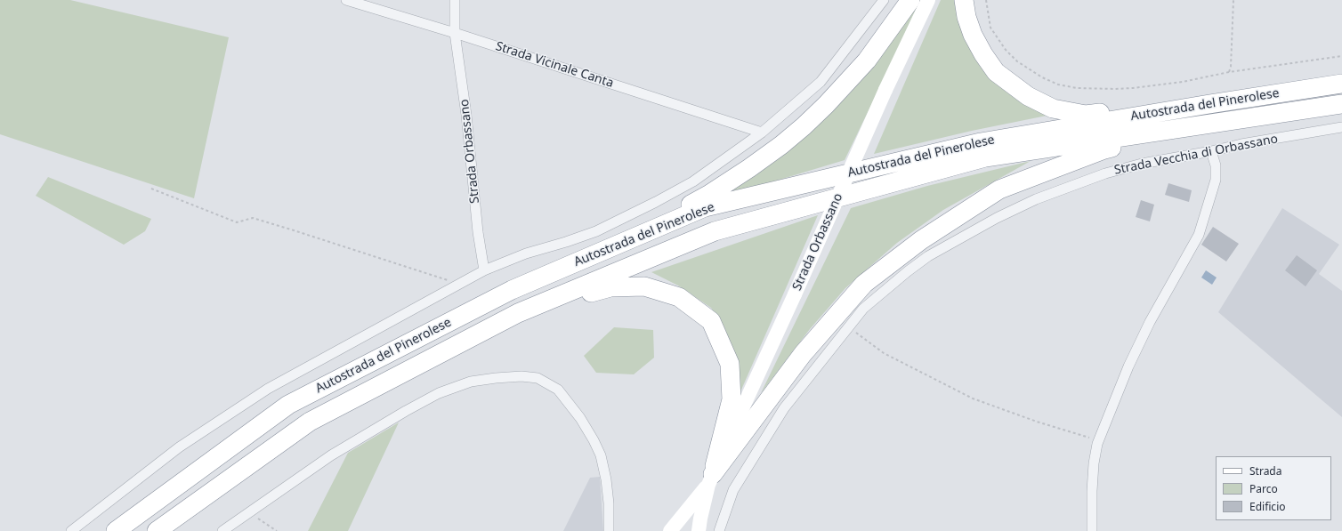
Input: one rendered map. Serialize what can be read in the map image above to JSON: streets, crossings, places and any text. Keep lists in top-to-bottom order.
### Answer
{
  "streets": {
    "highway": ["Autostrada del Pinerolese"],
    "main road": ["Strada Orbassano"],
    "street": ["Strada Vicinale Canta", "Strada Vecchia di Orbassano"]
  },
  "crossings": [
    ["Strada Vicinale Canta", "Strada Orbassano"]
  ],
  "legend": ["Strada", "Parco", "Edificio"]
}
